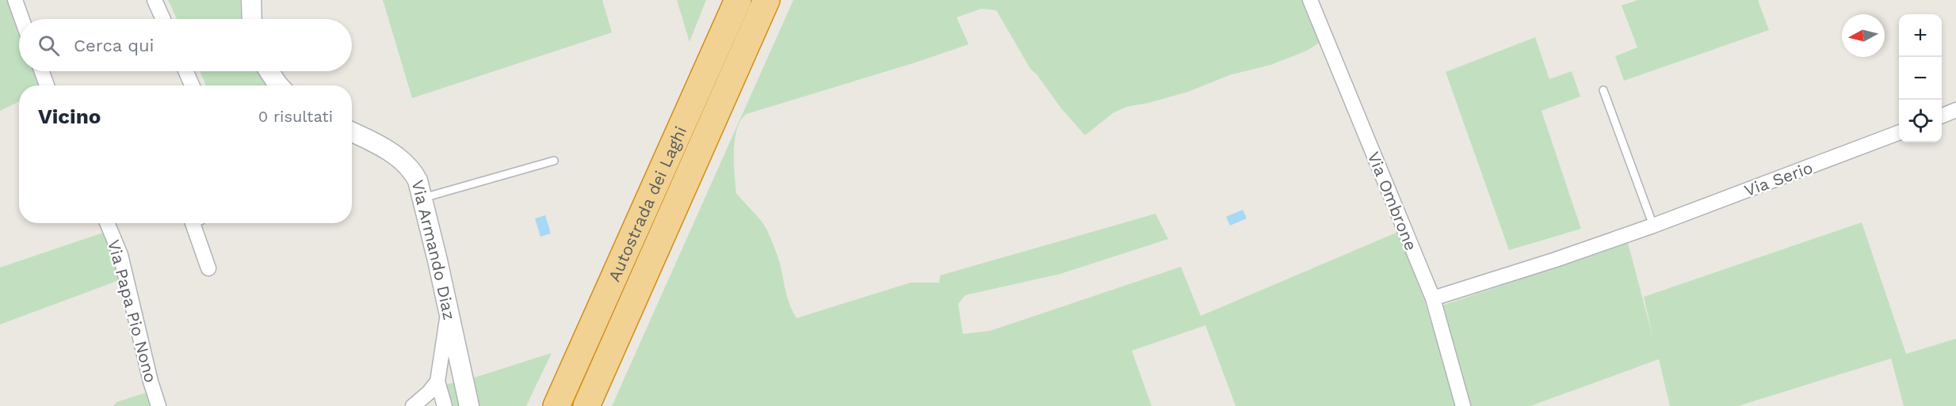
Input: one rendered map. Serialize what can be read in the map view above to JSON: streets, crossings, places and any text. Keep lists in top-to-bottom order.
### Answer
{
  "streets": {
    "highway": ["Autostrada dei Laghi"],
    "street": [
      "Via Serio",
      "Via Ombrone",
      "Via Armando Diaz",
      "Via Papa Pio Nono"
    ]
  },
  "crossings": [
    ["Via Serio", "Via Ombrone"]
  ],
  "north": "left",
  "page": {
    "map_buttons": ["+", "−"],
    "search": "Cerca qui",
    "heading": ["Vicino", "0 risultati"]
  }
}
